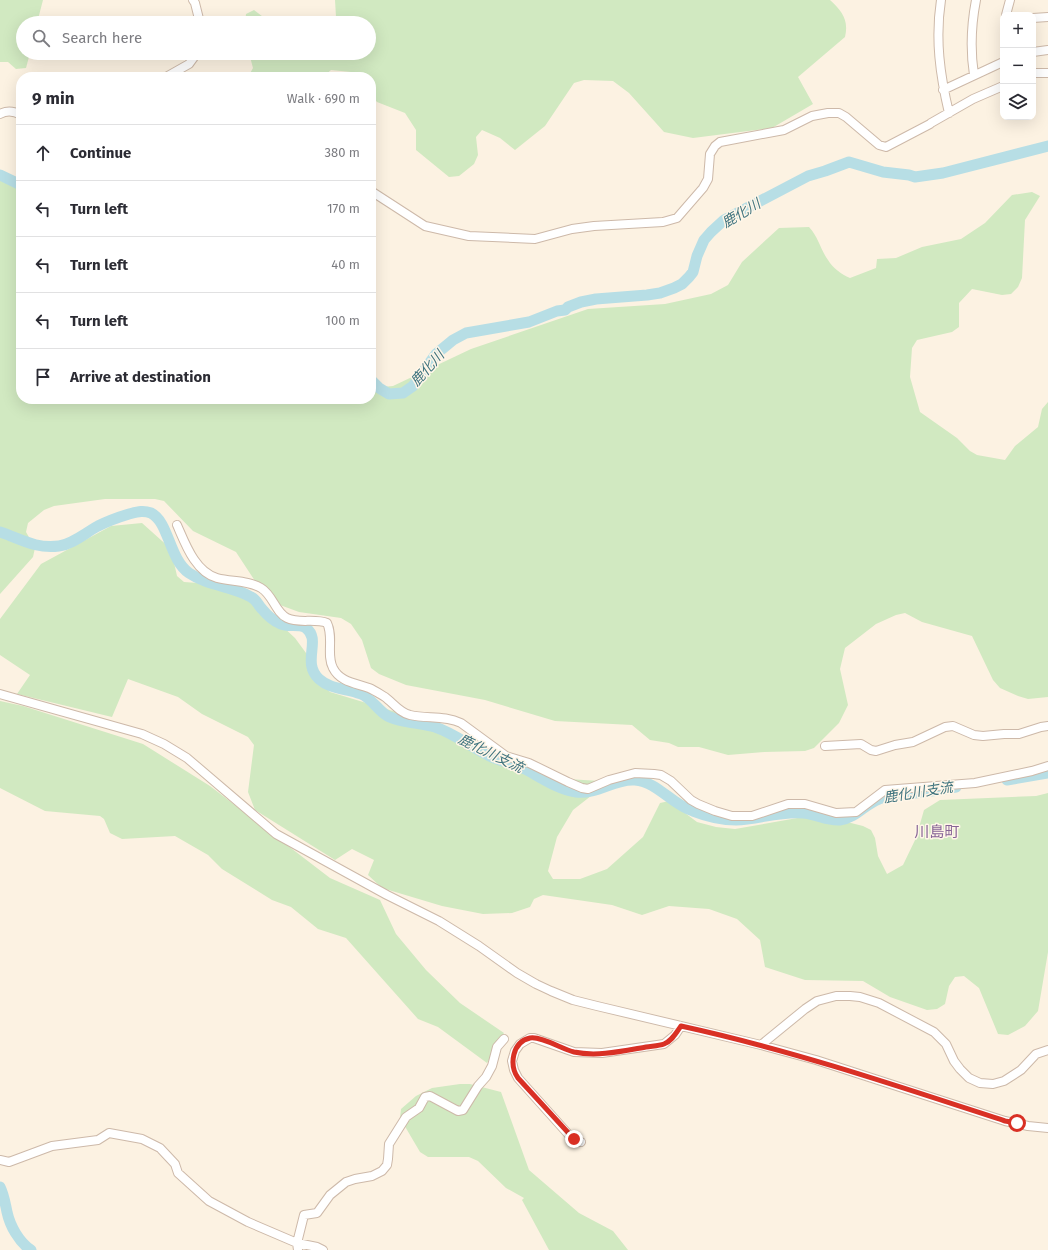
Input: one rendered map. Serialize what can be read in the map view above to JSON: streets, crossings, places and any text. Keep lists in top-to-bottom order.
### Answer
{
  "districts": ["川島町"],
  "water": ["鹿化川", "鹿化川支流"],
  "page": {
    "map_buttons": ["+", "−"],
    "search": "Search here",
    "heading": ["9 min", "Walk · 690 m"],
    "list": [
      ["Continue", "380 m"],
      ["Turn left", "170 m"],
      ["Turn left", "40 m"],
      ["Turn left", "100 m"],
      "Arrive at destination"
    ]
  }
}
